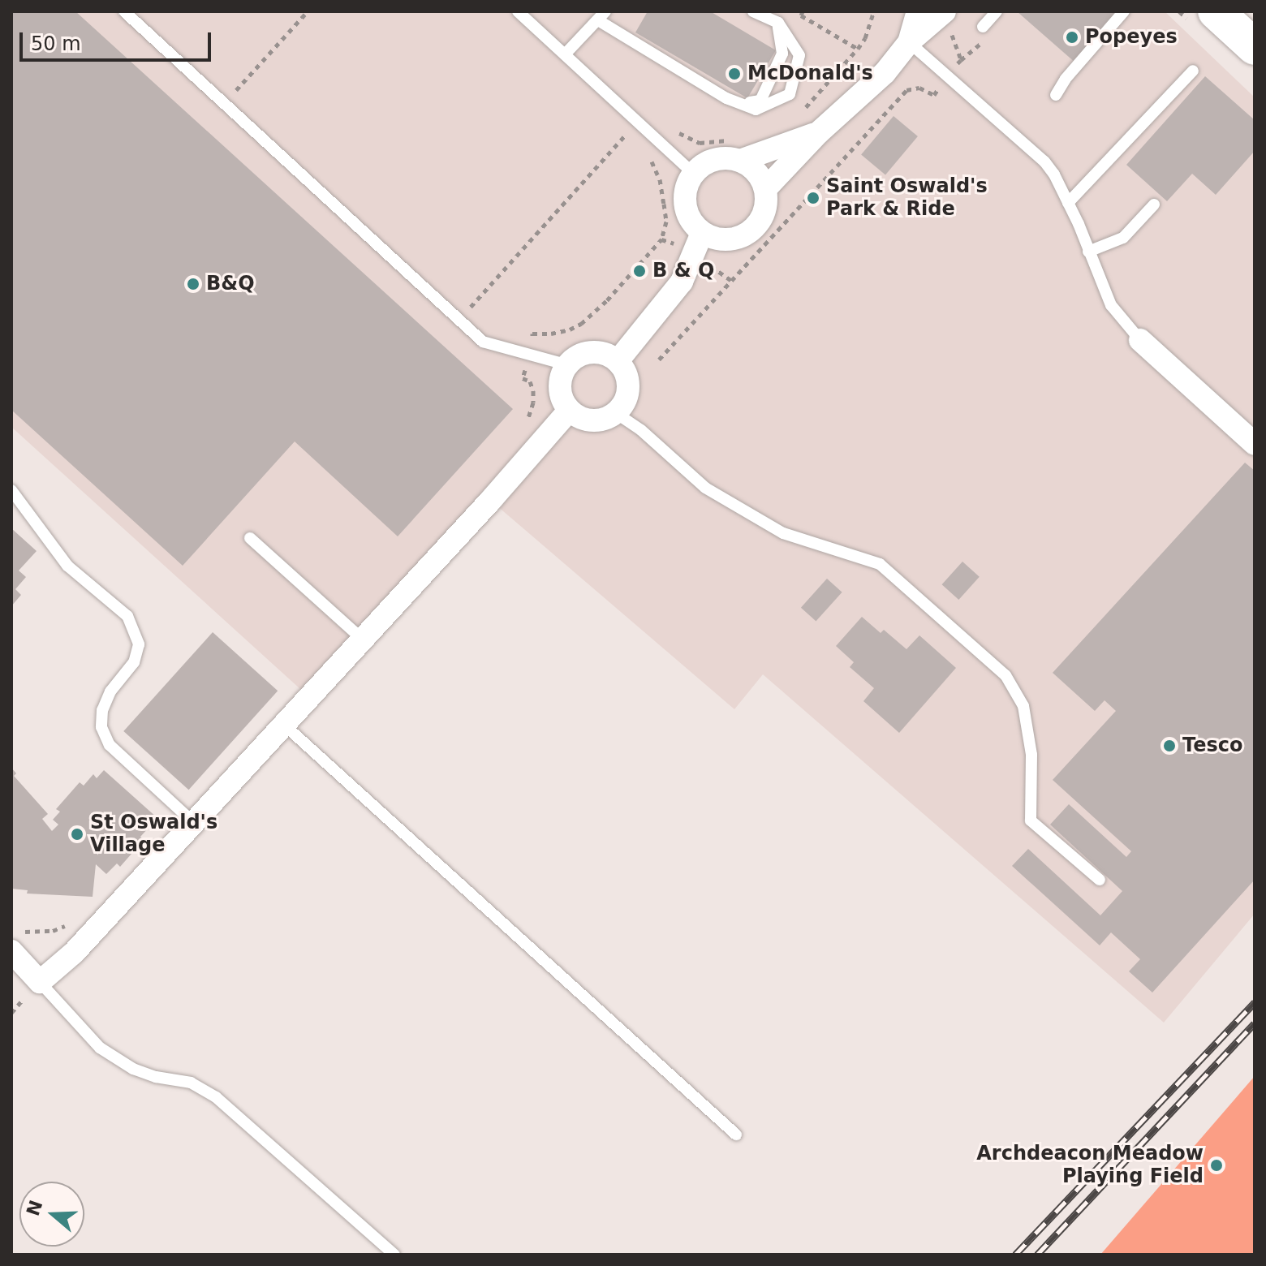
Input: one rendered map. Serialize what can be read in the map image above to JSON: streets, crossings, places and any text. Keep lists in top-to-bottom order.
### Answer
{
  "places": [
    "Popeyes",
    "McDonald's",
    "Saint Oswald's Park & Ride",
    "B & Q",
    "B&Q",
    "Tesco",
    "St Oswald's Village",
    "Archdeacon Meadow Playing Field"
  ],
  "scale_bar": "50 m",
  "north": "left"
}
